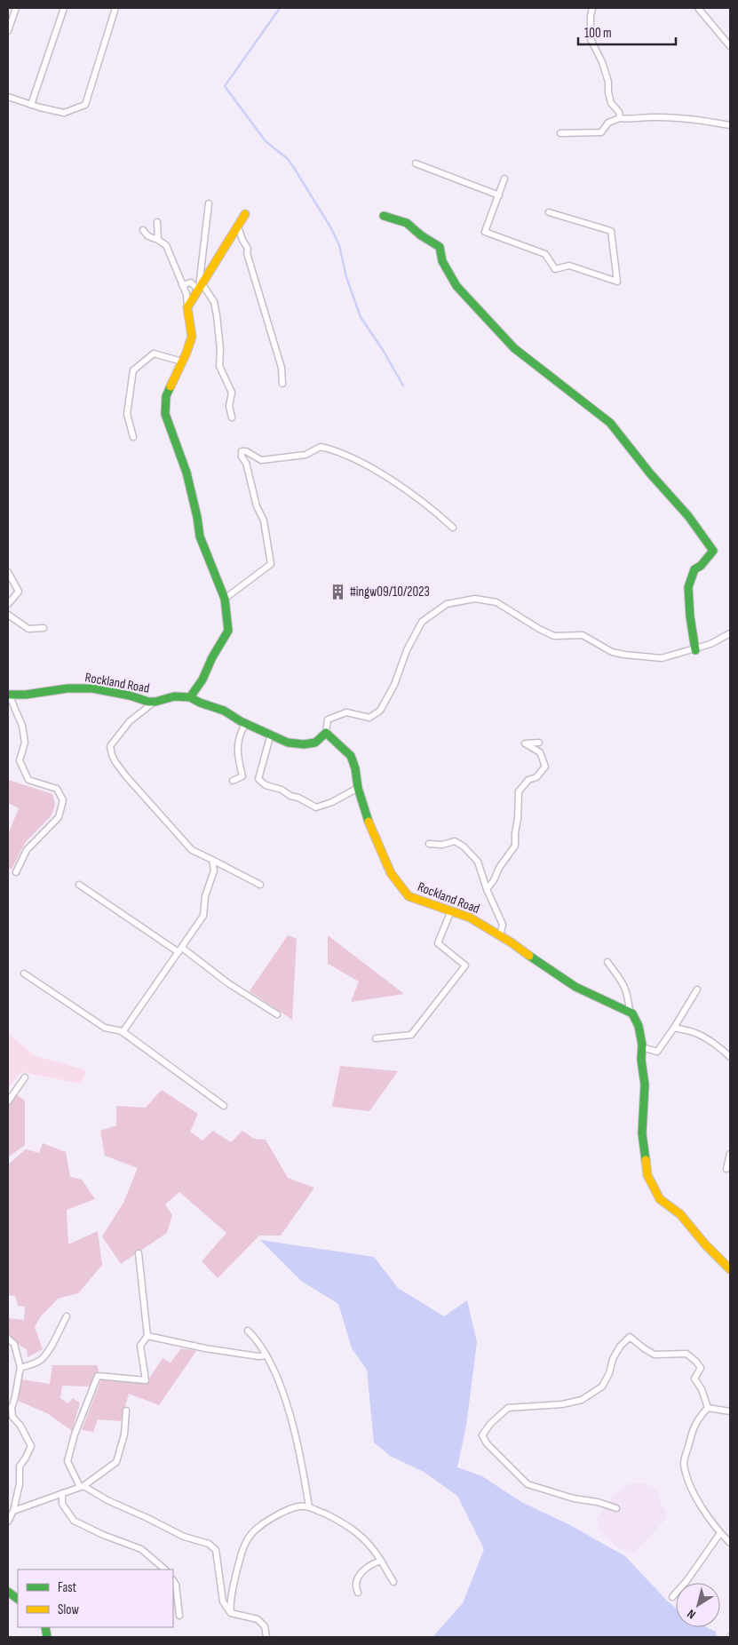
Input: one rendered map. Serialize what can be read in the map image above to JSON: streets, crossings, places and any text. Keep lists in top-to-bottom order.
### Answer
{
  "streets": {
    "street": ["Rockland Road"]
  },
  "places": {
    "building": ["#ingw09/10/2023"]
  },
  "legend": ["Fast", "Slow"],
  "scale_bar": "100 m",
  "north": "bottom left"
}
